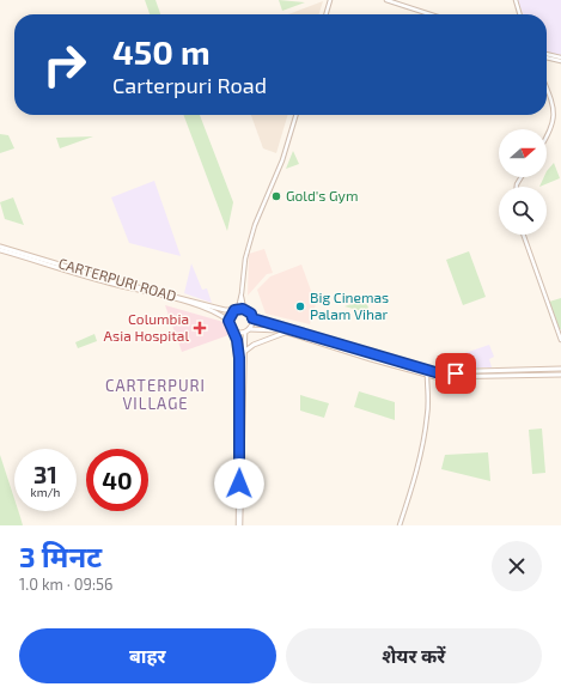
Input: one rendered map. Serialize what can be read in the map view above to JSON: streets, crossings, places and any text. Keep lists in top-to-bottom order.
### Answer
{
  "streets": {
    "main road": ["CARTERPURI ROAD"]
  },
  "districts": ["CARTERPURI VILLAGE"],
  "places": {
    "other": ["Gold's Gym", "Big Cinemas Palam Vihar"],
    "health": ["Columbia Asia Hospital"]
  },
  "north": "right",
  "page": {
    "turn": ["450 m", "Carterpuri Road"],
    "speed": "31 km/h",
    "limit": "40",
    "heading": ["3 मिनट", "1.0 km · 09:56"],
    "buttons": ["बाहर", "शेयर करें"]
  }
}
